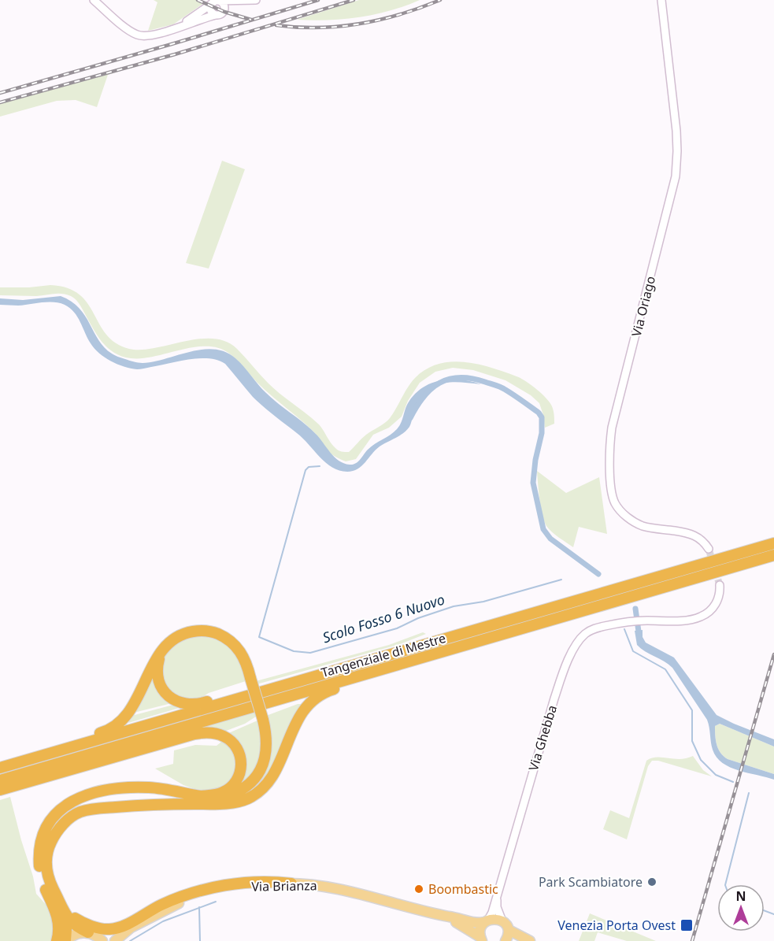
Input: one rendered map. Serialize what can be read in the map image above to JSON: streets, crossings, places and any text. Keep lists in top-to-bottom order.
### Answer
{
  "streets": {
    "highway": ["Tangenziale di Mestre"],
    "main road": ["Via Brianza"],
    "street": ["Via Oriago", "Via Ghebba"]
  },
  "crossings": [
    ["Via Ghebba", "Via Brianza"]
  ],
  "water": ["Scolo Fosso 6 Nuovo"],
  "places": {
    "other": ["Park Scambiatore", "Boombastic"],
    "transit": ["Venezia Porta Ovest"]
  },
  "north": "top"
}
